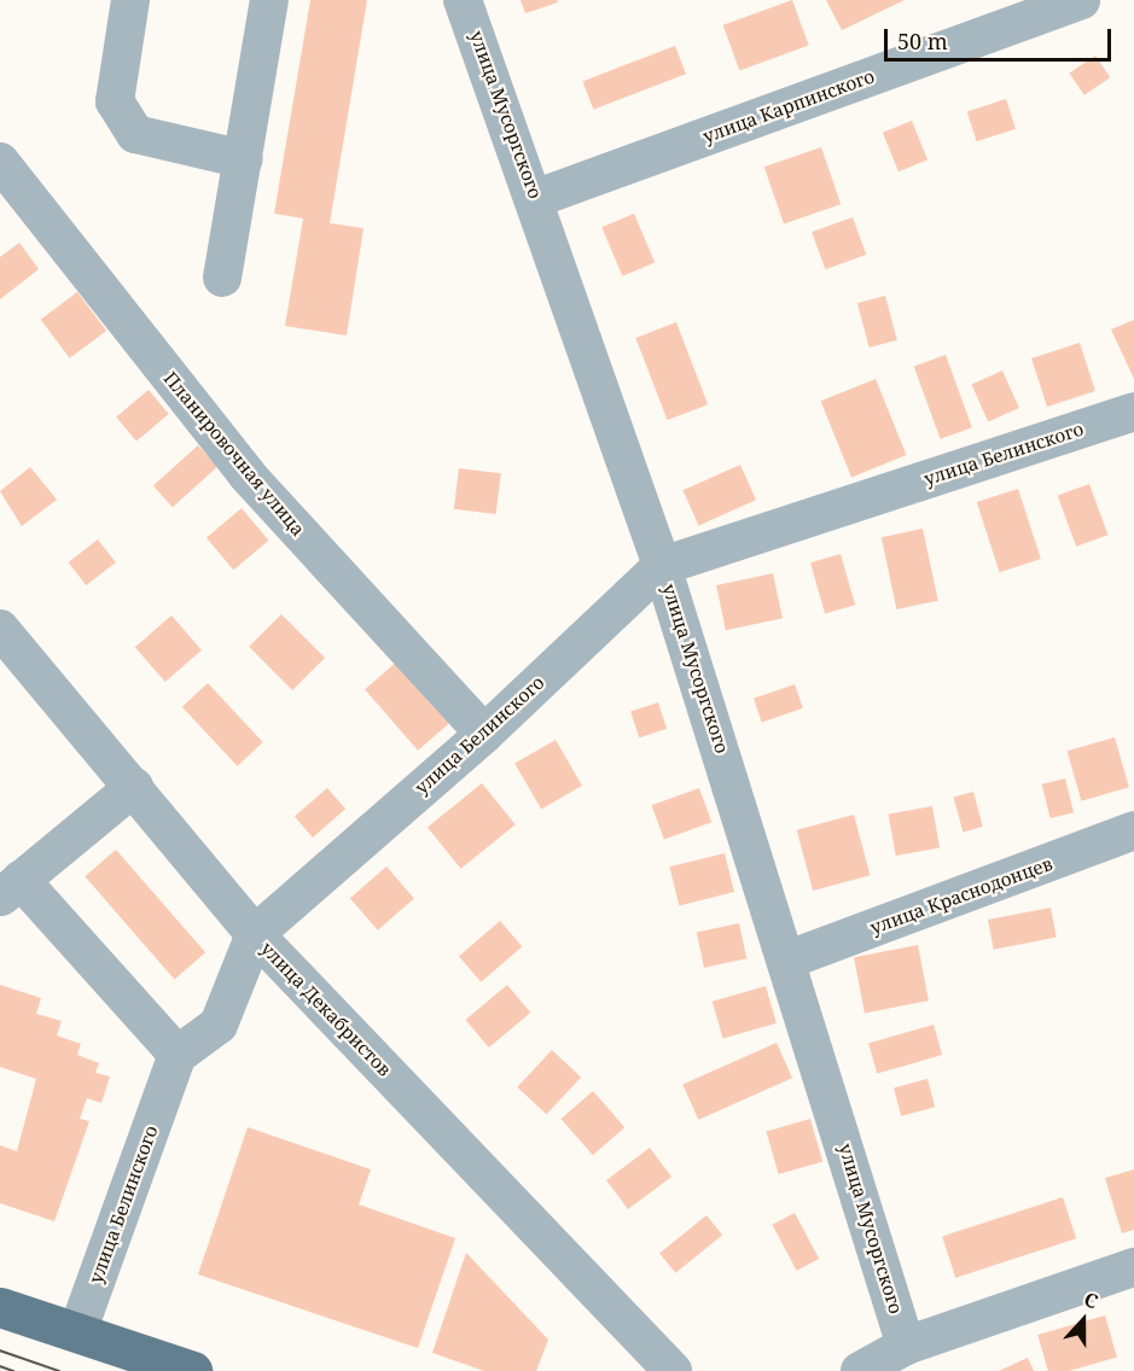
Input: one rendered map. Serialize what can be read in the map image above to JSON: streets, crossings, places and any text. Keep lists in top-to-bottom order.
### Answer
{
  "streets": {
    "street": [
      "улица Карпинского",
      "улица Мусоргского",
      "Планировочная улица",
      "улица Белинского",
      "улица Краснодонцев",
      "улица Декабристов"
    ]
  },
  "crossings": [
    ["улица Карпинского", "улица Мусоргского"],
    ["улица Мусоргского", "улица Белинского"],
    ["улица Мусоргского", "улица Краснодонцев"],
    ["Планировочная улица", "улица Белинского"],
    ["улица Белинского", "улица Декабристов"]
  ],
  "scale_bar": "50 m",
  "north": "top"
}
